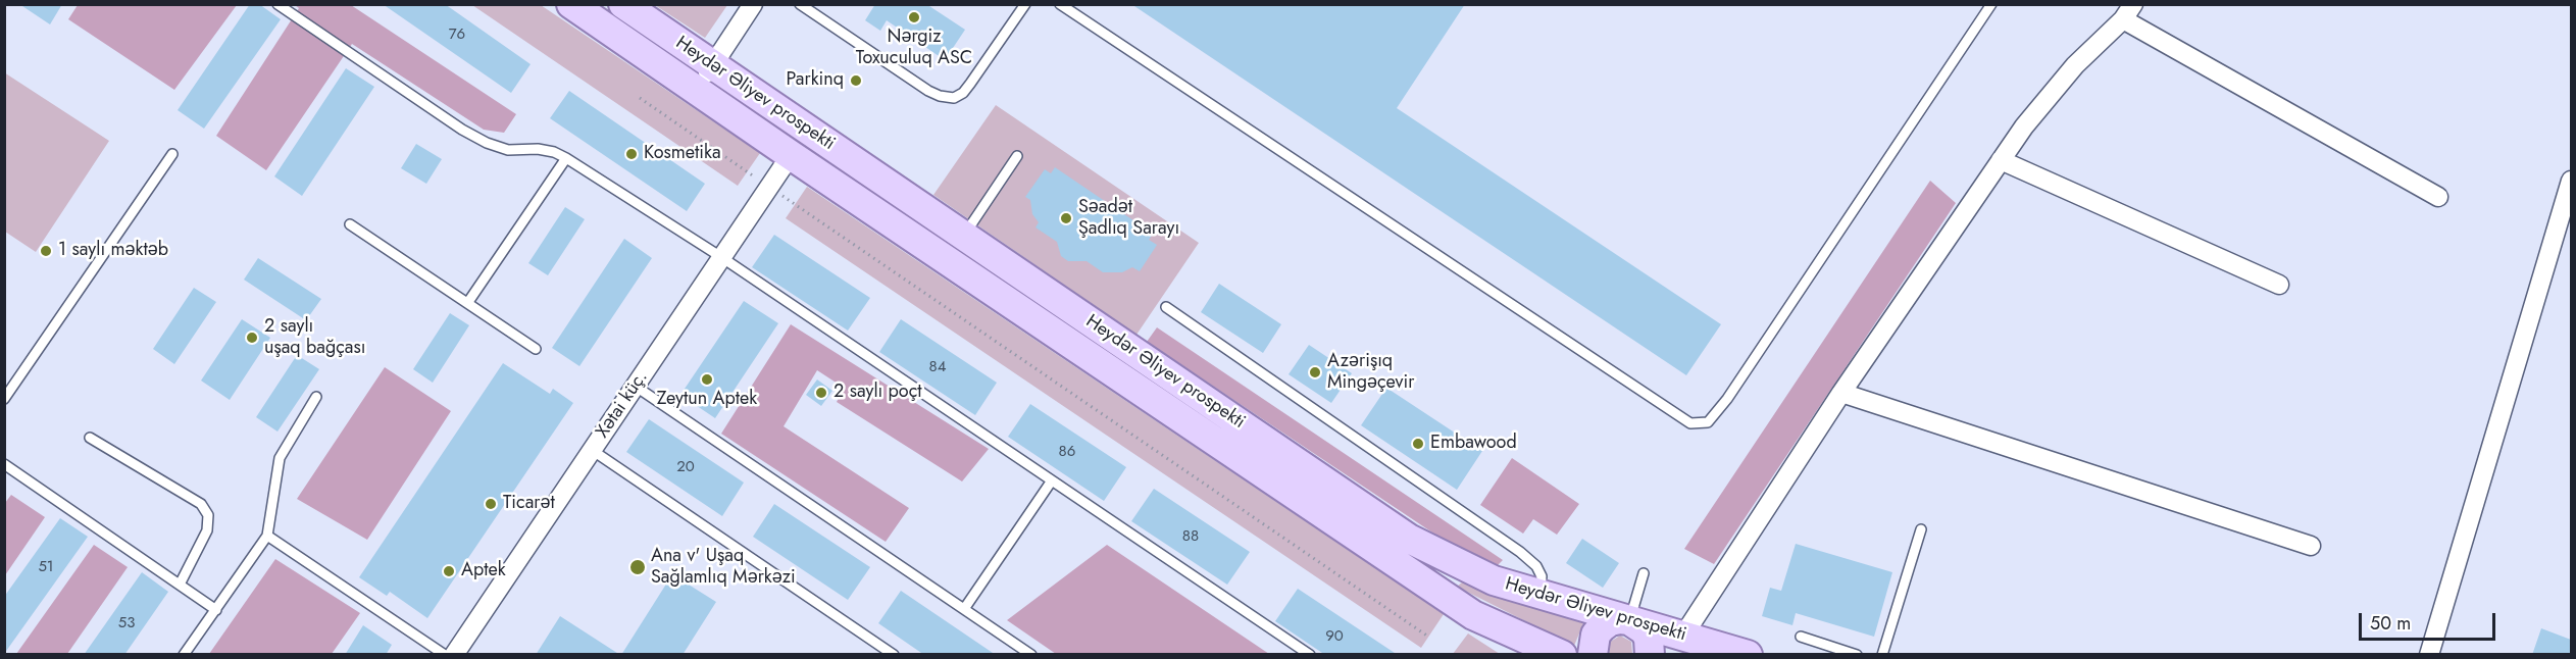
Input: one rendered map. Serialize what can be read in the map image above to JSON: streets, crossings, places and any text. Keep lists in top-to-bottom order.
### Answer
{
  "streets": {
    "main road": ["Heydər Əliyev prospekti"],
    "street": ["Xətai küç."]
  },
  "crossings": [
    ["Heydər Əliyev prospekti", "Xətai küç."]
  ],
  "places": [
    "Nərgiz Toxuculuq ASC",
    "Parkinq",
    "Kosmetika",
    "Səadət Şadlıq Sarayı",
    "1 saylı məktəb",
    "2 saylı uşaq bağçası",
    "Azərişıq Mingəçevir",
    "Zeytun Aptek",
    "2 saylı poçt",
    "Embawood",
    "Ticarət",
    "Ana v' Uşaq Sağlamlıq Mərkəzi",
    "Aptek"
  ],
  "house_numbers": [
    "76",
    "84",
    "86",
    "20",
    "88",
    "51",
    "53",
    "90"
  ],
  "scale_bar": "50 m"
}
